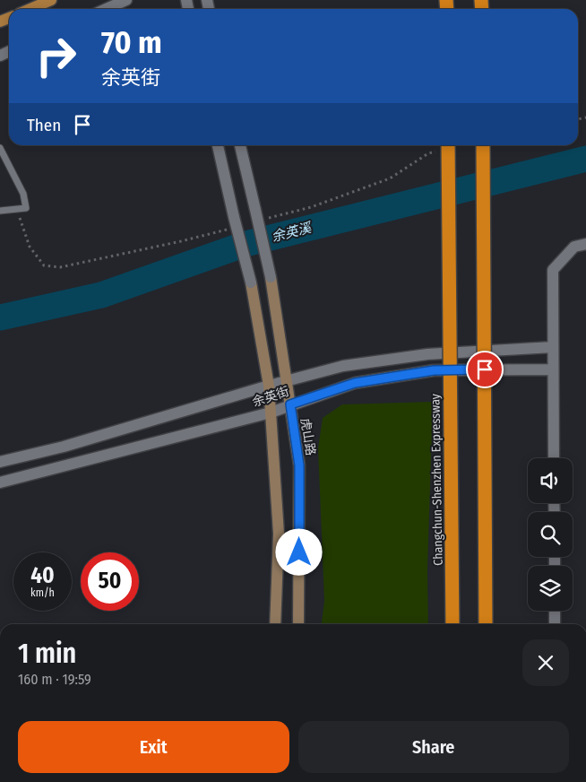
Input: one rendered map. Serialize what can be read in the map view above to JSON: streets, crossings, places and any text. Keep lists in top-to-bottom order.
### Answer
{
  "streets": {
    "highway": ["Changchun-Shenzhen Expressway"],
    "main road": ["虎山路"],
    "street": ["余英街"]
  },
  "crossings": [
    ["余英街", "虎山路"]
  ],
  "water": ["余英溪"],
  "page": {
    "turn": ["70 m", "余英街"],
    "then": "Then",
    "speed": "40 km/h",
    "limit": "50",
    "heading": ["1 min", "160 m · 19:59"],
    "buttons": ["Exit", "Share"]
  }
}
